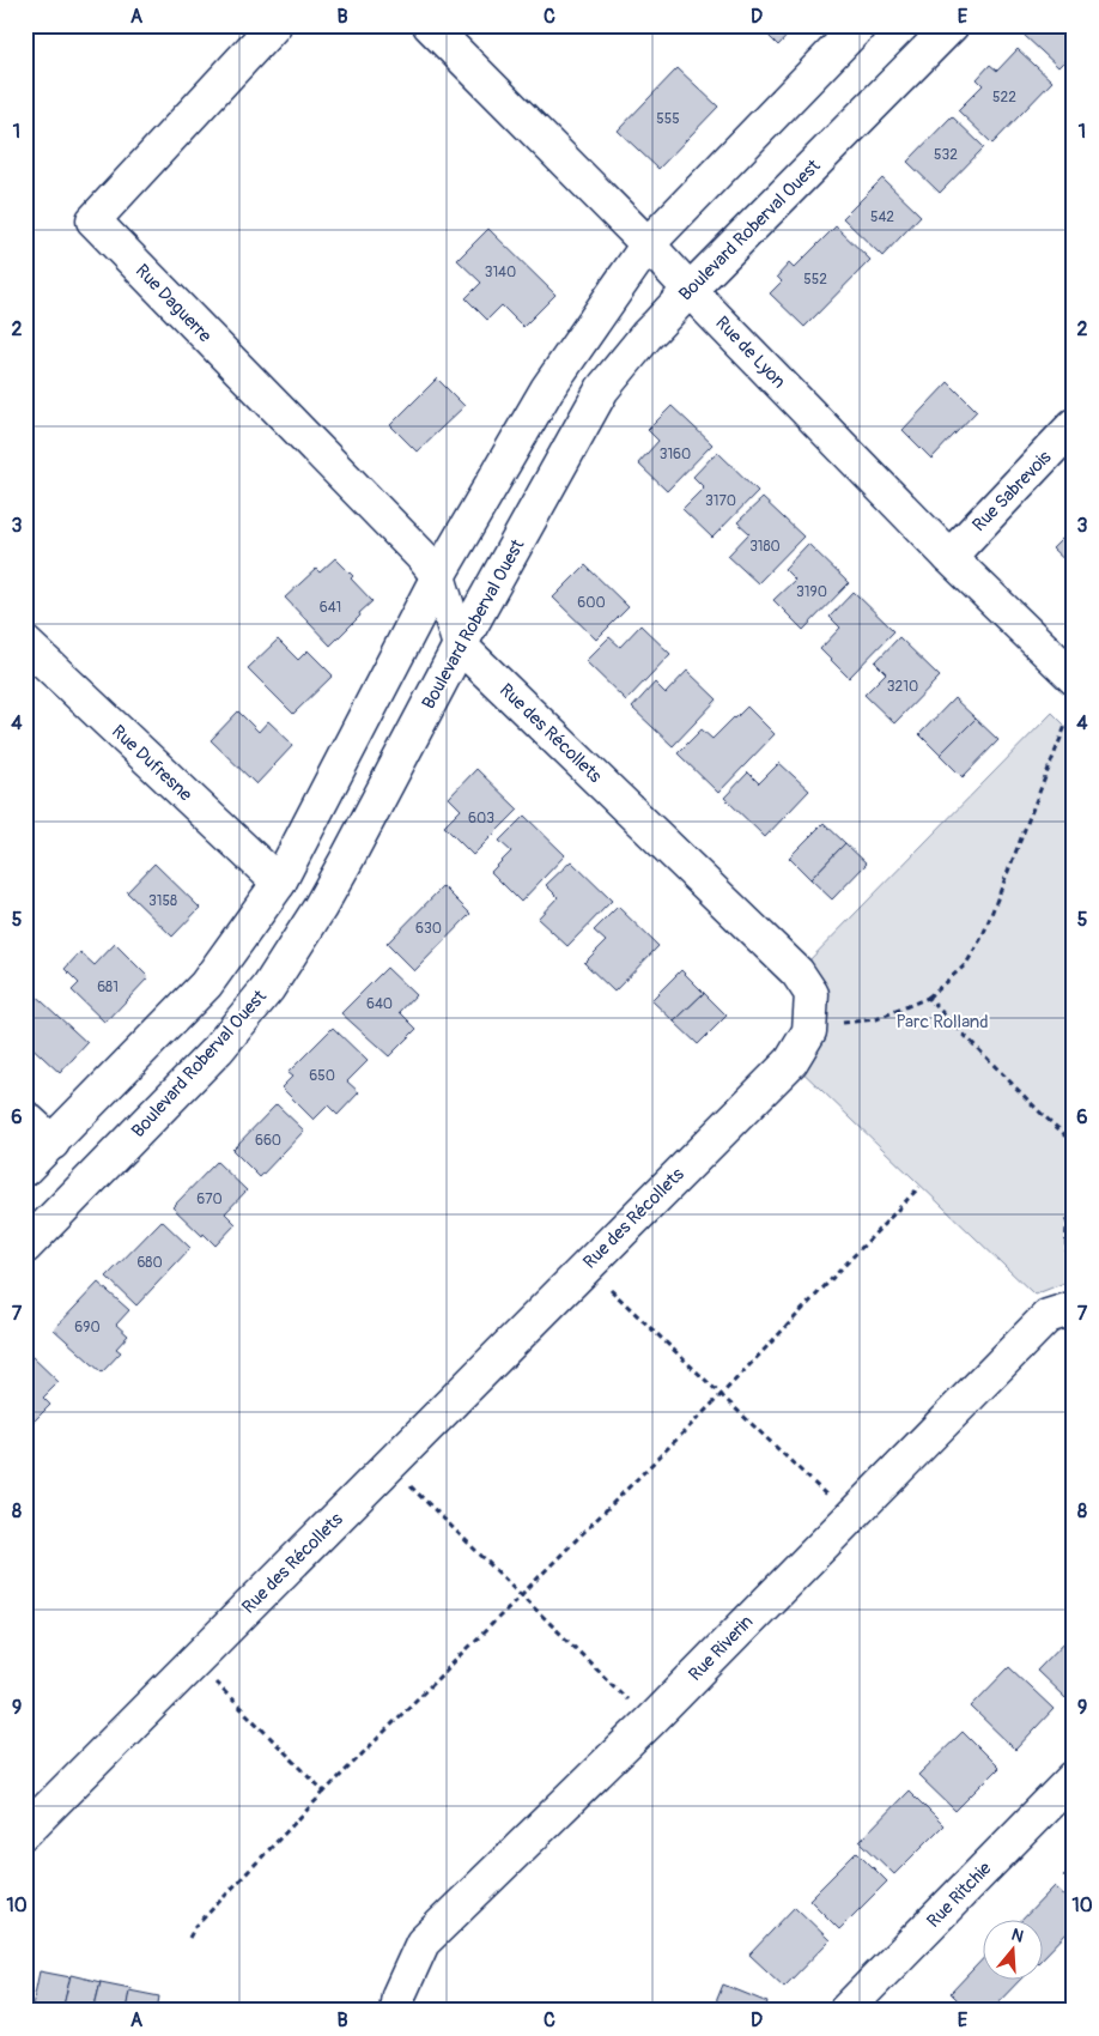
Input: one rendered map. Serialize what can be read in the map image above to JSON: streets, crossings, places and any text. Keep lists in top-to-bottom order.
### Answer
{
  "streets": {
    "street": [
      "Boulevard Roberval Ouest",
      "Rue Daguerre",
      "Rue de Lyon",
      "Rue Sabrevois",
      "Rue des Récollets",
      "Rue Dufresne",
      "Rue Riverin",
      "Rue Ritchie"
    ]
  },
  "crossings": [
    ["Boulevard Roberval Ouest", "Rue de Lyon"],
    ["Boulevard Roberval Ouest", "Rue des Récollets"],
    ["Rue Daguerre", "Rue des Récollets"],
    ["Rue de Lyon", "Rue Sabrevois"]
  ],
  "parks": ["Parc Rolland"],
  "house_numbers": [
    "522",
    "555",
    "532",
    "542",
    "3140",
    "552",
    "3160",
    "3170",
    "3180",
    "3190",
    "600",
    "641",
    "3210",
    "603",
    "3158",
    "630",
    "681",
    "640",
    "650",
    "660",
    "670",
    "680",
    "690"
  ],
  "north": "top",
  "grid": {
    "columns": [
      "A",
      "B",
      "C",
      "D",
      "E"
    ],
    "rows": [
      "1",
      "2",
      "3",
      "4",
      "5",
      "6",
      "7",
      "8",
      "9",
      "10"
    ]
  }
}
